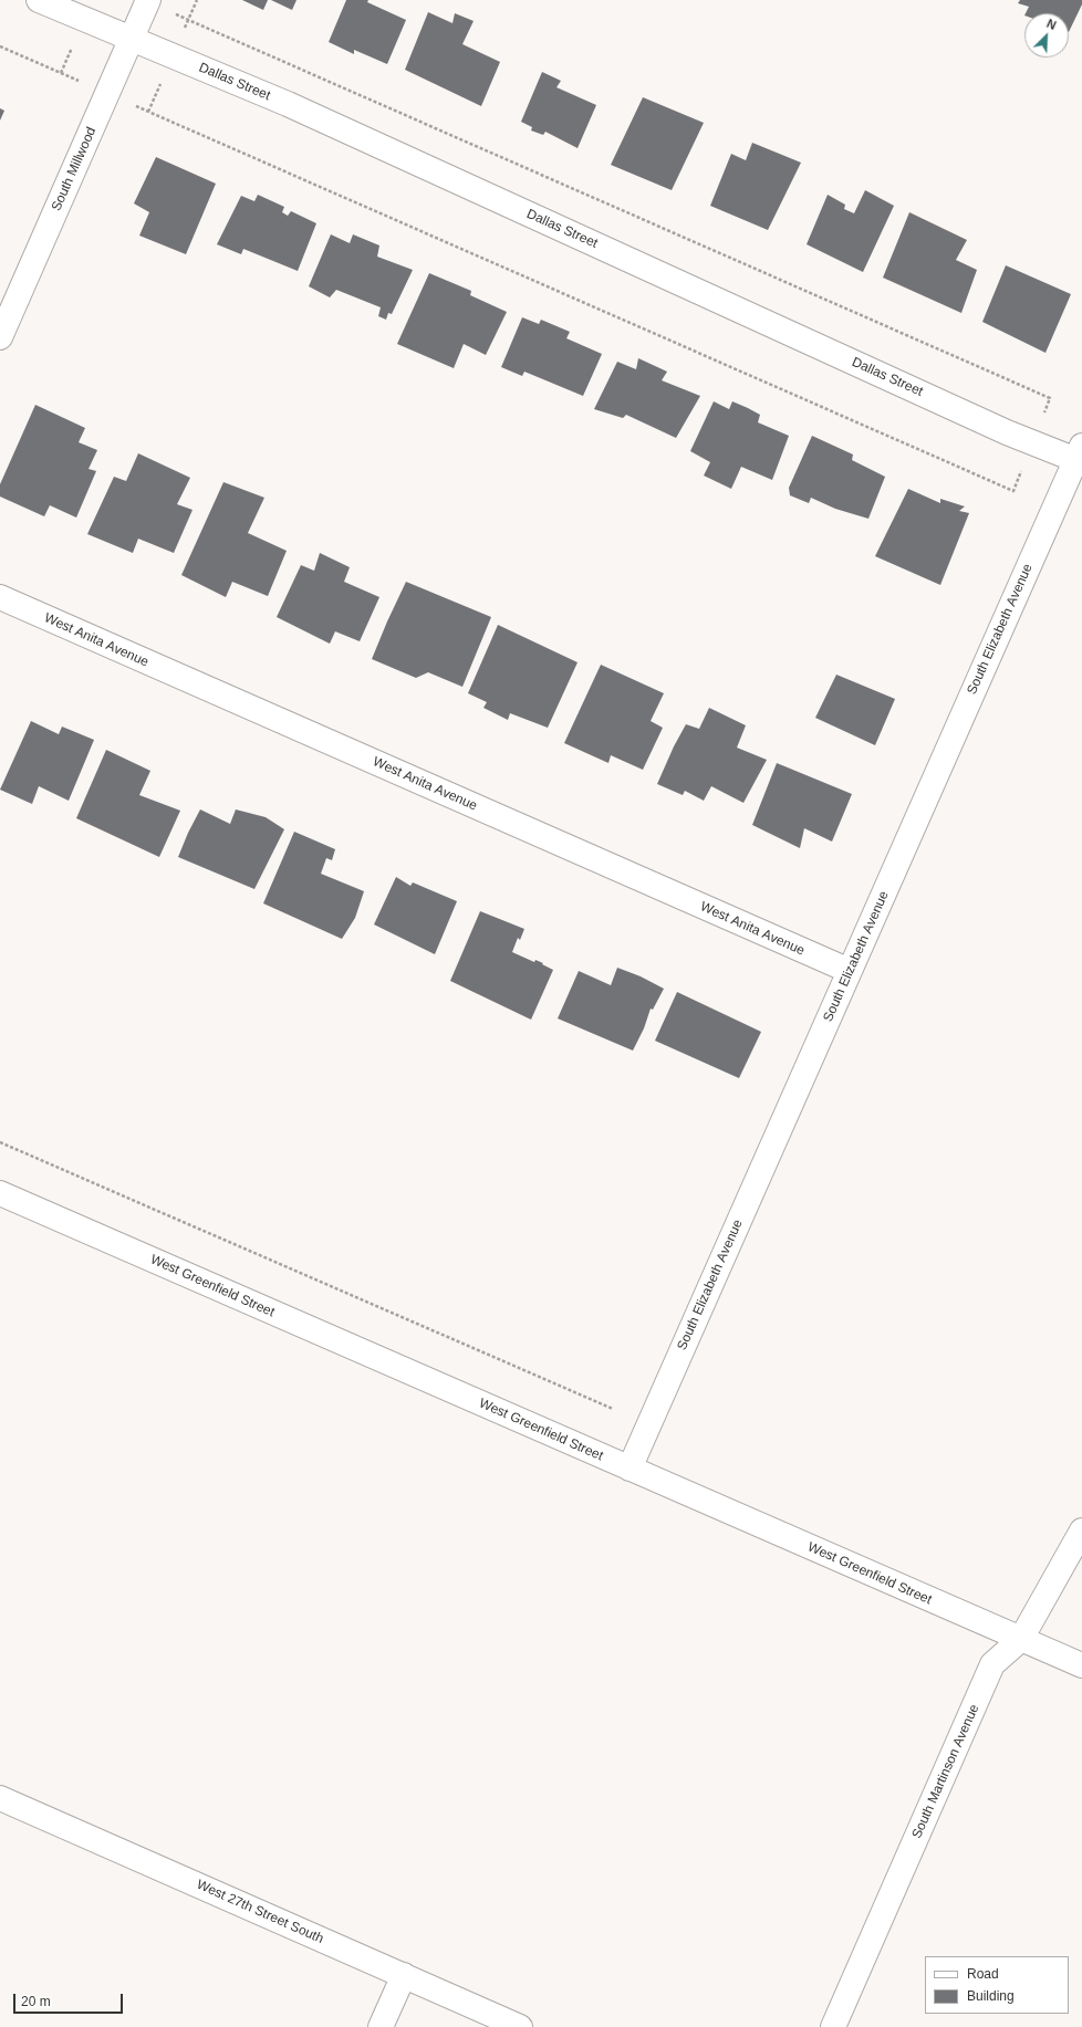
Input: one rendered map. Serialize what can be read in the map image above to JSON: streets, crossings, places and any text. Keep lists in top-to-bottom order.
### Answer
{
  "streets": {
    "street": [
      "Dallas Street",
      "South Millwood",
      "South Elizabeth Avenue",
      "West Anita Avenue",
      "West Greenfield Street",
      "South Martinson Avenue",
      "West 27th Street South"
    ]
  },
  "crossings": [
    ["Dallas Street", "South Millwood"],
    ["Dallas Street", "South Elizabeth Avenue"],
    ["South Elizabeth Avenue", "West Anita Avenue"],
    ["South Elizabeth Avenue", "West Greenfield Street"],
    ["West Greenfield Street", "South Martinson Avenue"]
  ],
  "legend": ["Road", "Building"],
  "scale_bar": "20 m",
  "north": "top right"
}
